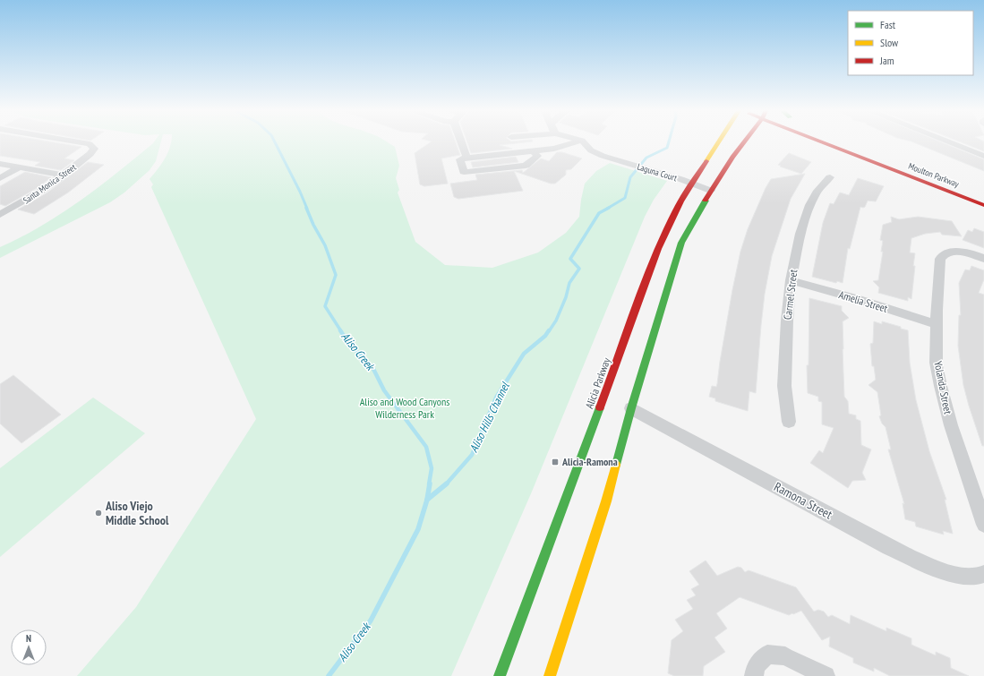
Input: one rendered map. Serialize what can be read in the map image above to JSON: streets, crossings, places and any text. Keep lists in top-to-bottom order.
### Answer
{
  "streets": {
    "main road": ["Moulton Parkway", "Alicia Parkway"],
    "street": [
      "Laguna Court",
      "Santa Monica Street",
      "Carmel Street",
      "Amelia Street",
      "Yolanda Street",
      "Ramona Street"
    ]
  },
  "crossings": [
    ["Laguna Court", "Alicia Parkway"],
    ["Carmel Street", "Amelia Street"],
    ["Amelia Street", "Yolanda Street"]
  ],
  "water": ["Aliso Creek", "Aliso Hills Channel"],
  "parks": ["Aliso and Wood Canyons Wilderness Park"],
  "places": {
    "transit": ["Alicia-Ramona"],
    "other": ["Aliso Viejo Middle School"]
  },
  "legend": ["Fast", "Slow", "Jam"],
  "north": "top"
}
